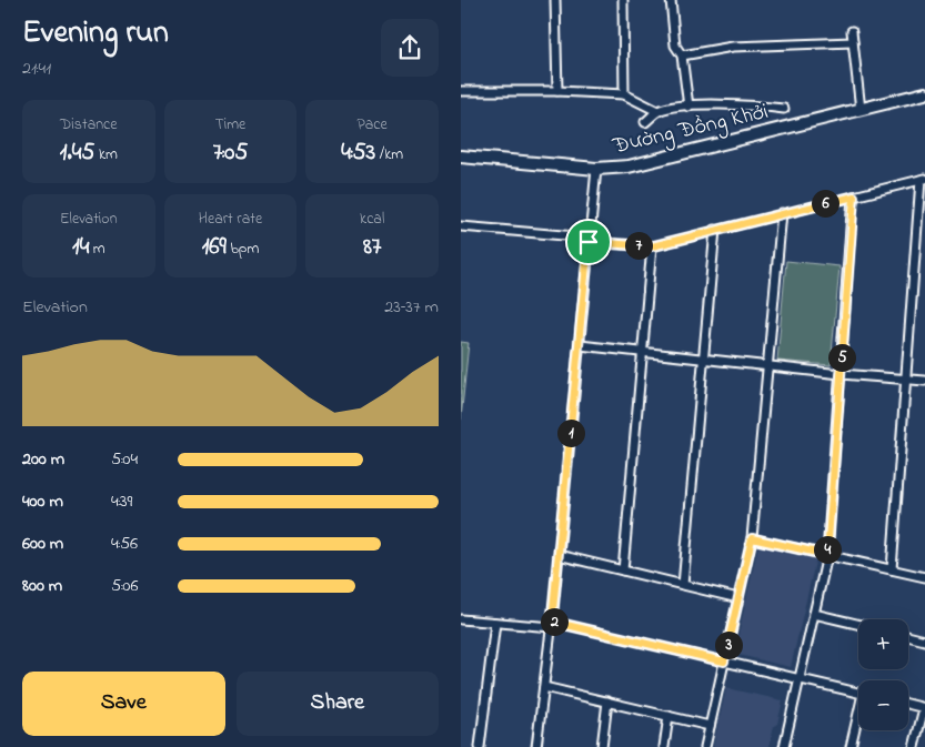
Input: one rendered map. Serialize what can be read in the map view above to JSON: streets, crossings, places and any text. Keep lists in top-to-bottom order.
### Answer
{
  "streets": {
    "main road": ["Đường Đồng Khởi"]
  },
  "page": {
    "heading": ["Evening run", "21:41"],
    "stats": [
      ["Distance", "1.45 km"],
      ["Time", "7:05"],
      ["Pace", "4:53 /km"],
      ["Elevation", "14 m"],
      ["Heart rate", "169 bpm"],
      ["kcal", "87"]
    ],
    "pins": [
      "6",
      "7",
      "5",
      "1",
      "4",
      "2",
      "3"
    ],
    "chart": ["Elevation", "23–37 m"],
    "list": [
      {
        "name": "200 m",
        "note": "5:04"
      },
      {
        "name": "400 m",
        "note": "4:39"
      },
      {
        "name": "600 m",
        "note": "4:56"
      },
      {
        "name": "800 m",
        "note": "5:06"
      }
    ],
    "map_buttons": ["+", "−"],
    "buttons": ["Save", "Share"]
  }
}
